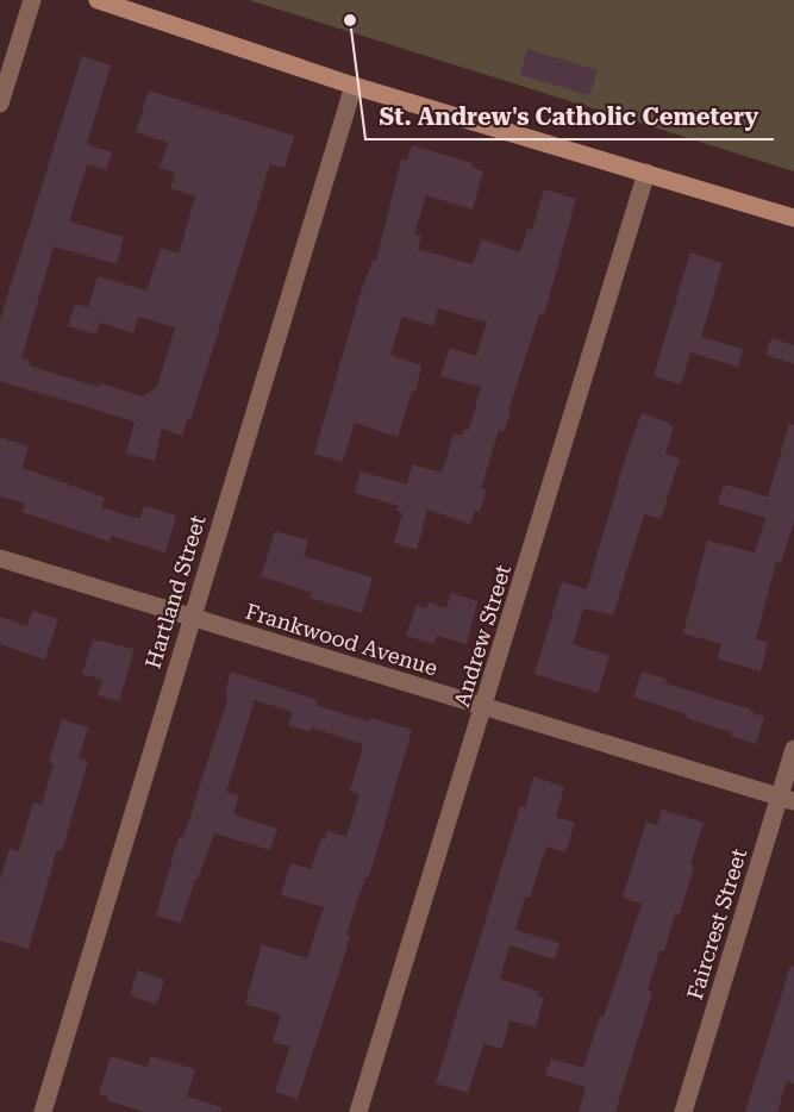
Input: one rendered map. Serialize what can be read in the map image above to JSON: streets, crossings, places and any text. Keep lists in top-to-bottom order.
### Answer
{
  "streets": {
    "street": [
      "Hartland Street",
      "Andrew Street",
      "Frankwood Avenue",
      "Faircrest Street"
    ]
  },
  "crossings": [
    ["Hartland Street", "Frankwood Avenue"],
    ["Andrew Street", "Frankwood Avenue"],
    ["Frankwood Avenue", "Faircrest Street"]
  ],
  "places": ["St. Andrew's Catholic Cemetery"]
}
